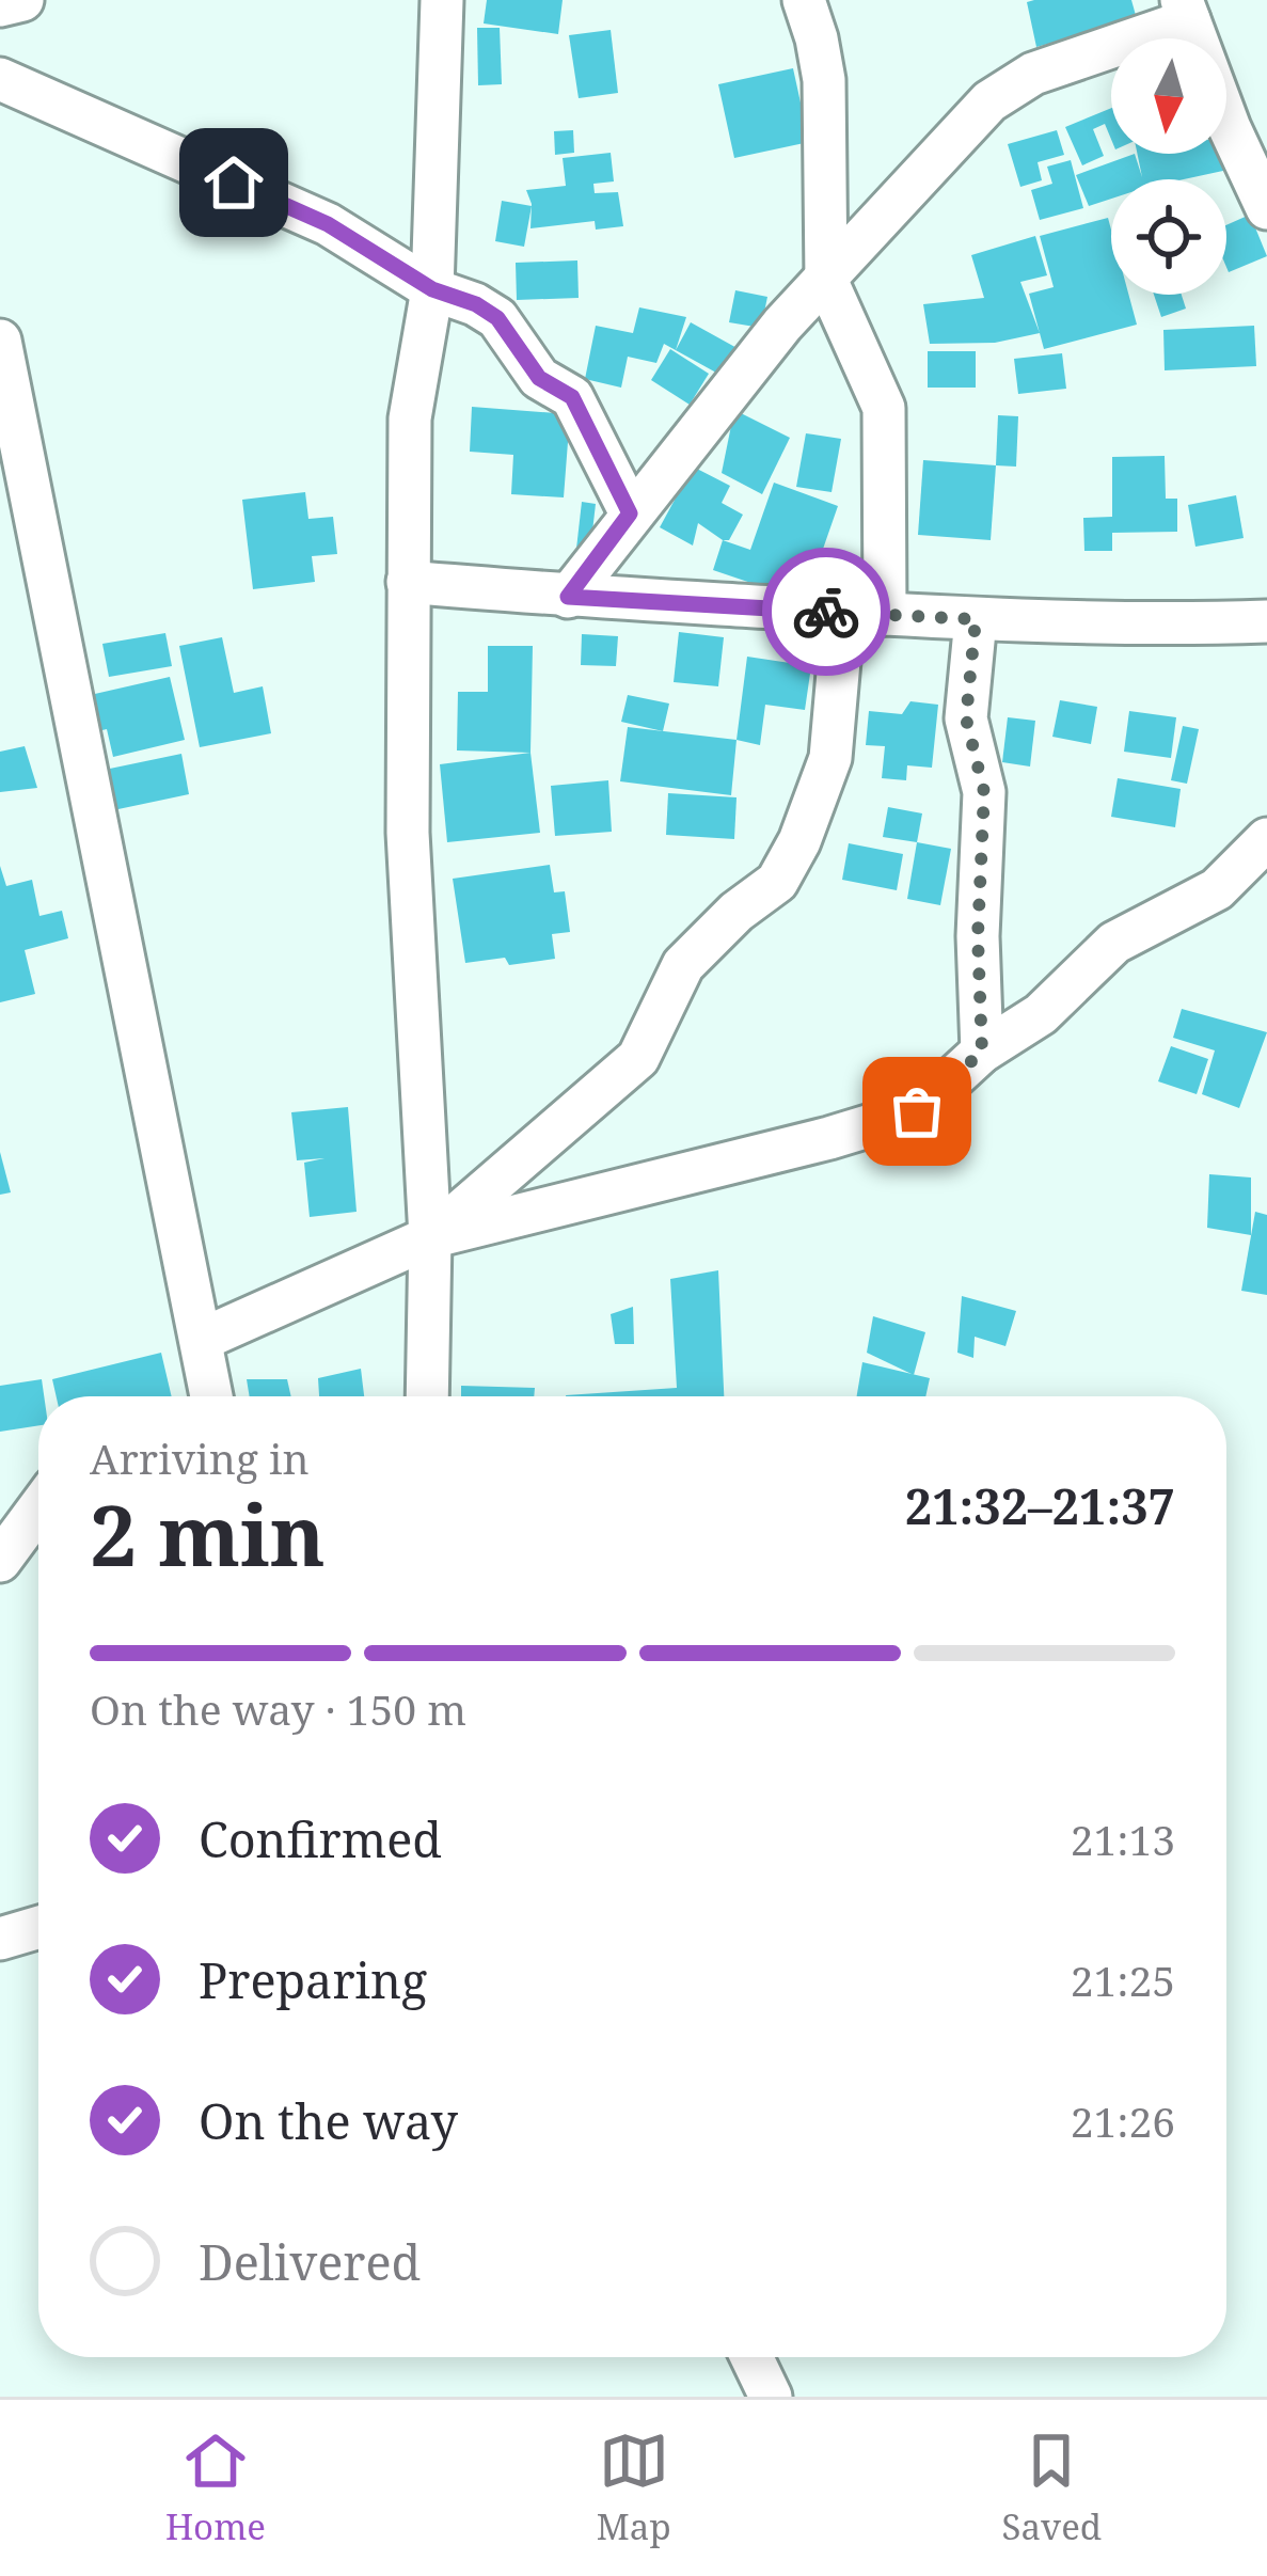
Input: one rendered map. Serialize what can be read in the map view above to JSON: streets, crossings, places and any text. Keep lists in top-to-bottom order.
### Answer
{
  "north": "bottom",
  "page": {
    "heading": ["2 min", "Arriving in", "21:32–21:37"],
    "bar": "On the way · 150 m",
    "list": [
      ["Confirmed", "21:13"],
      ["Preparing", "21:25"],
      ["On the way", "21:26"],
      "Delivered"
    ],
    "tabs": ["Home", "Map", "Saved"]
  }
}
